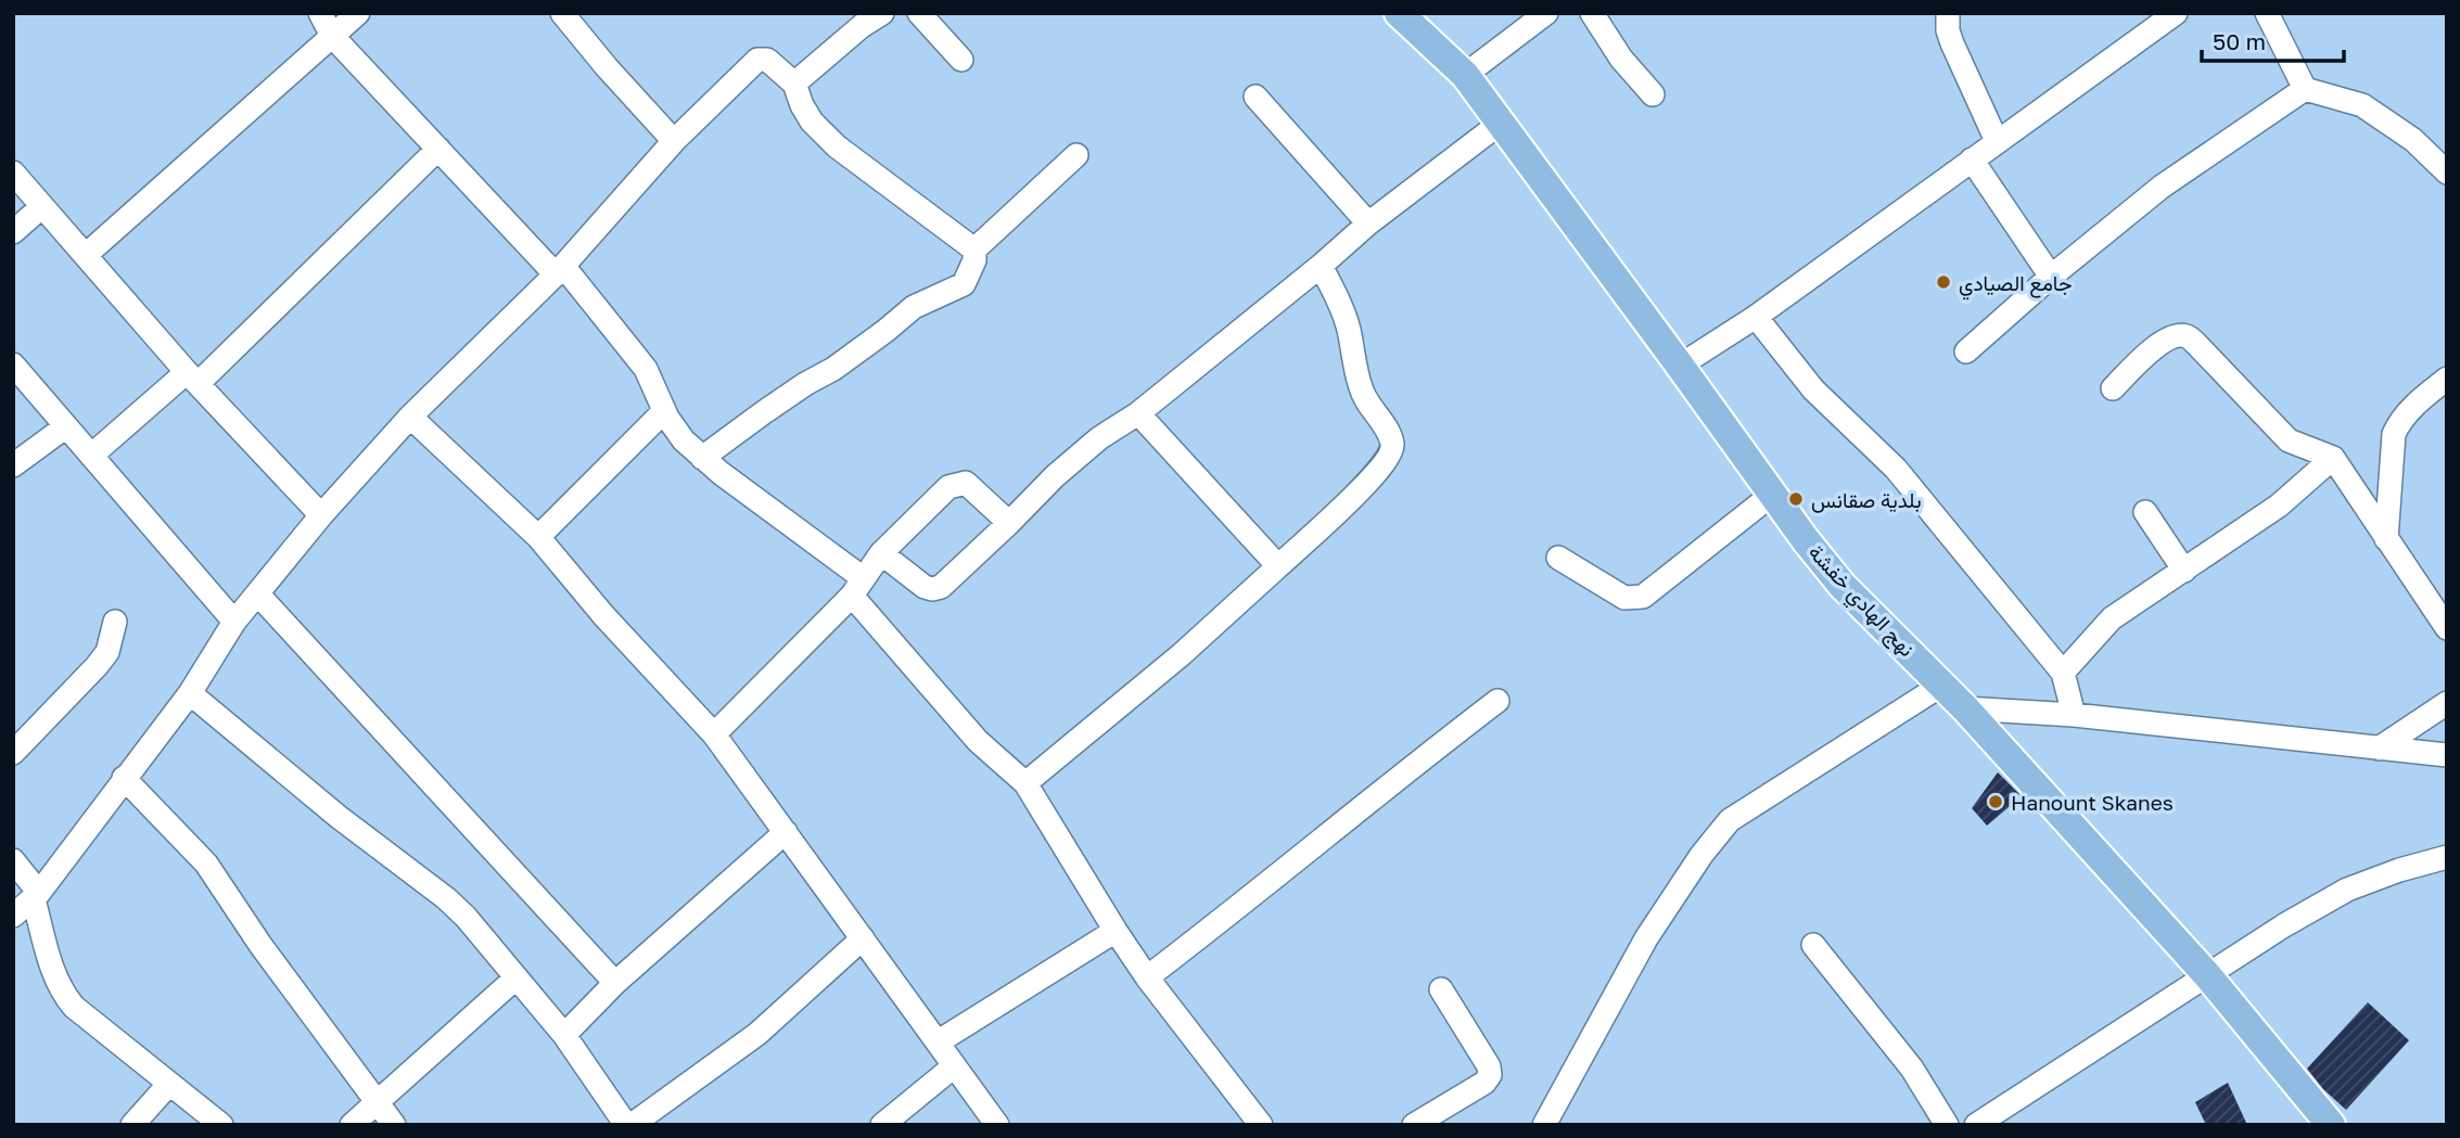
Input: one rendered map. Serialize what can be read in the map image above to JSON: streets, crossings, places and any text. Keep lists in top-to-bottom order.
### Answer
{
  "streets": {
    "main road": ["نهج الهادي خفشة"]
  },
  "places": ["جامع الصيادي", "بلدية صقانس", "Hanount Skanes"],
  "scale_bar": "50 m"
}
